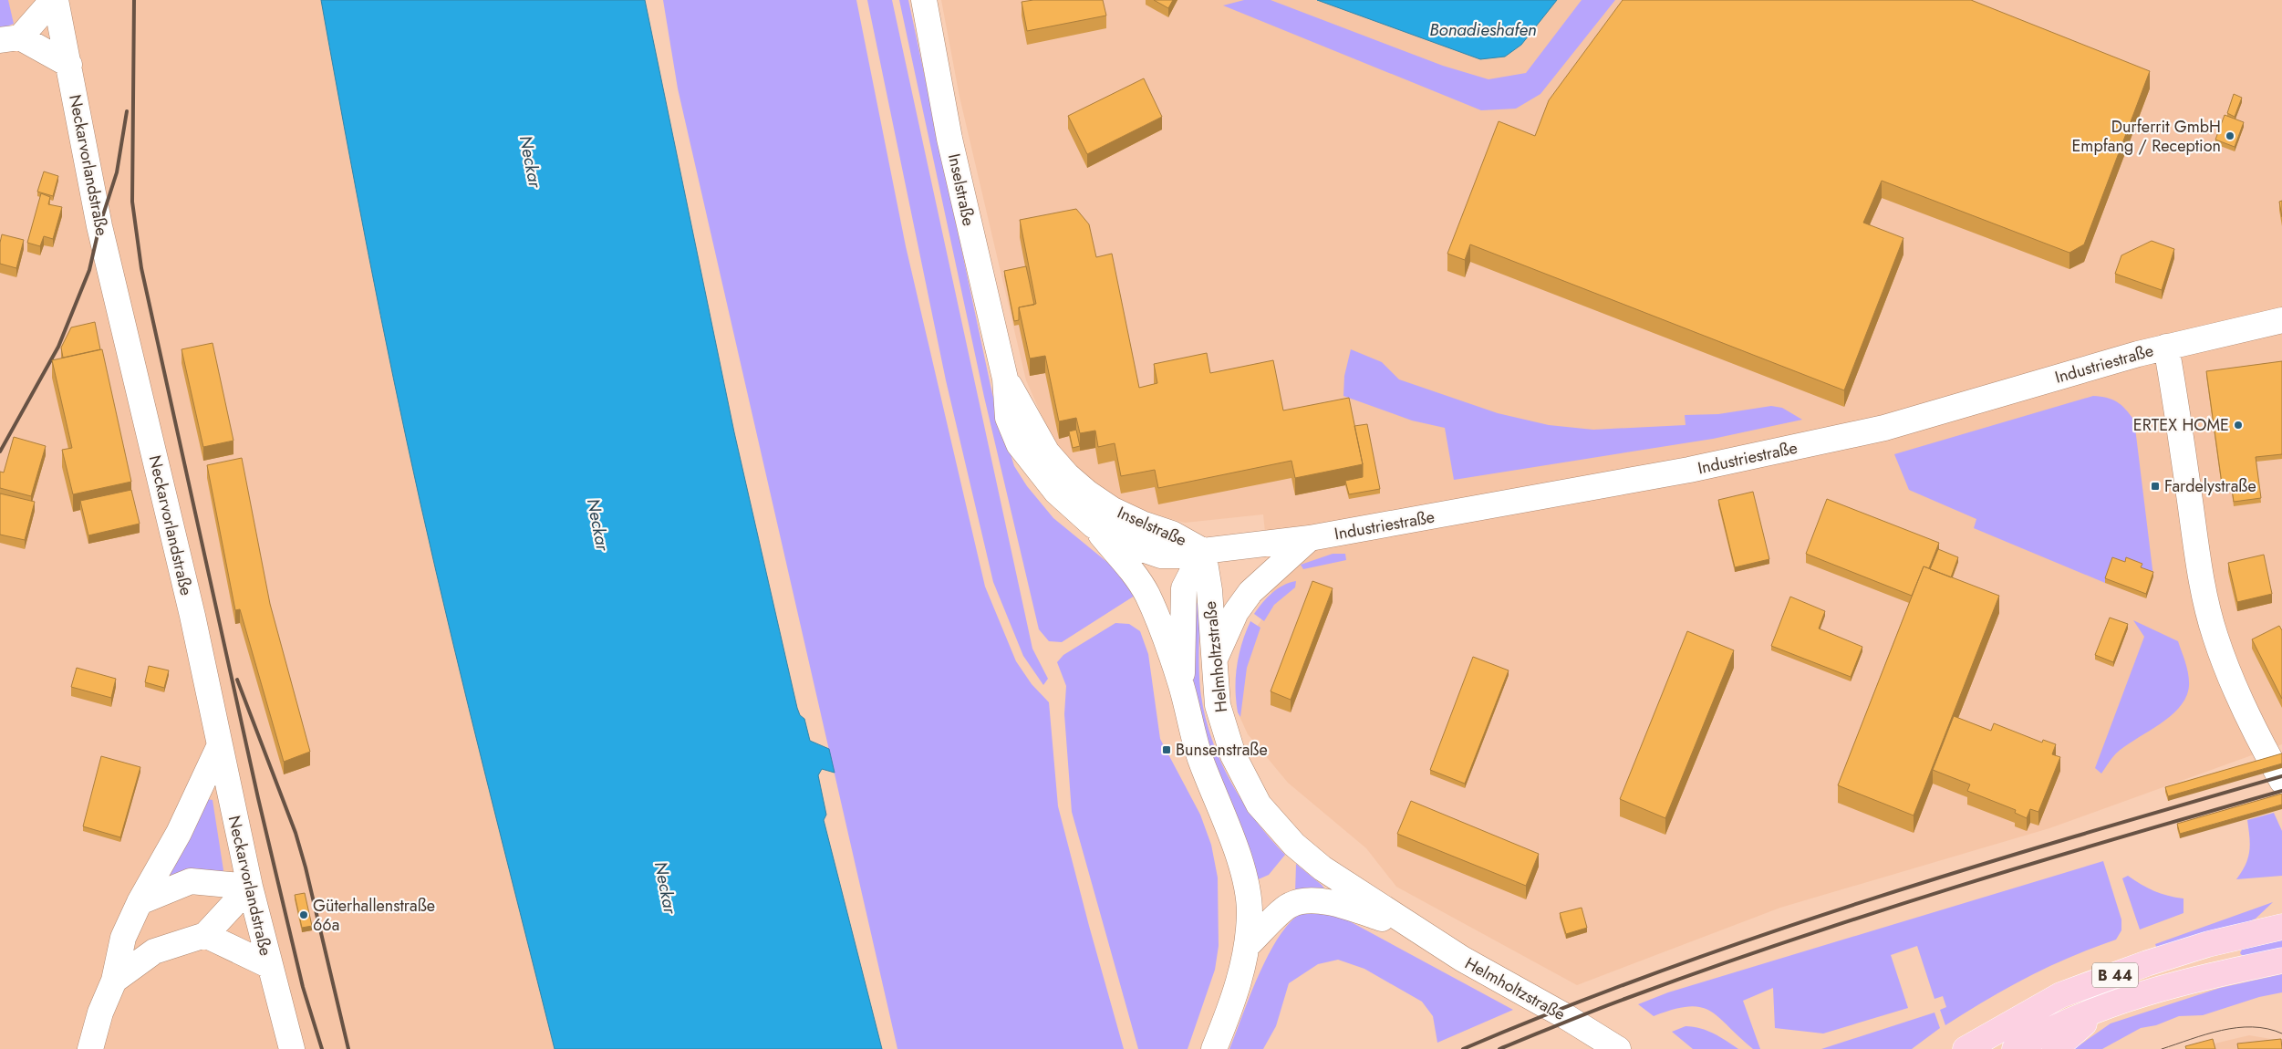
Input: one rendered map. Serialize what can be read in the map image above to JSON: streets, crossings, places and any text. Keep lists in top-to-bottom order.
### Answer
{
  "streets": {
    "main road": ["B 44"],
    "street": [
      "Neckarvorlandstraße",
      "Inselstraße",
      "Industriestraße",
      "Helmholtzstraße"
    ]
  },
  "crossings": [
    ["Inselstraße", "Industriestraße"],
    ["Inselstraße", "Helmholtzstraße"],
    ["Industriestraße", "Helmholtzstraße"]
  ],
  "water": ["Bonadieshafen", "Neckar"],
  "places": {
    "other": ["Durferrit GmbH Empfang / Reception", "ERTEX HOME", "Güterhallenstraße 66a"],
    "transit": ["Fardelystraße", "Bunsenstraße"]
  }
}
